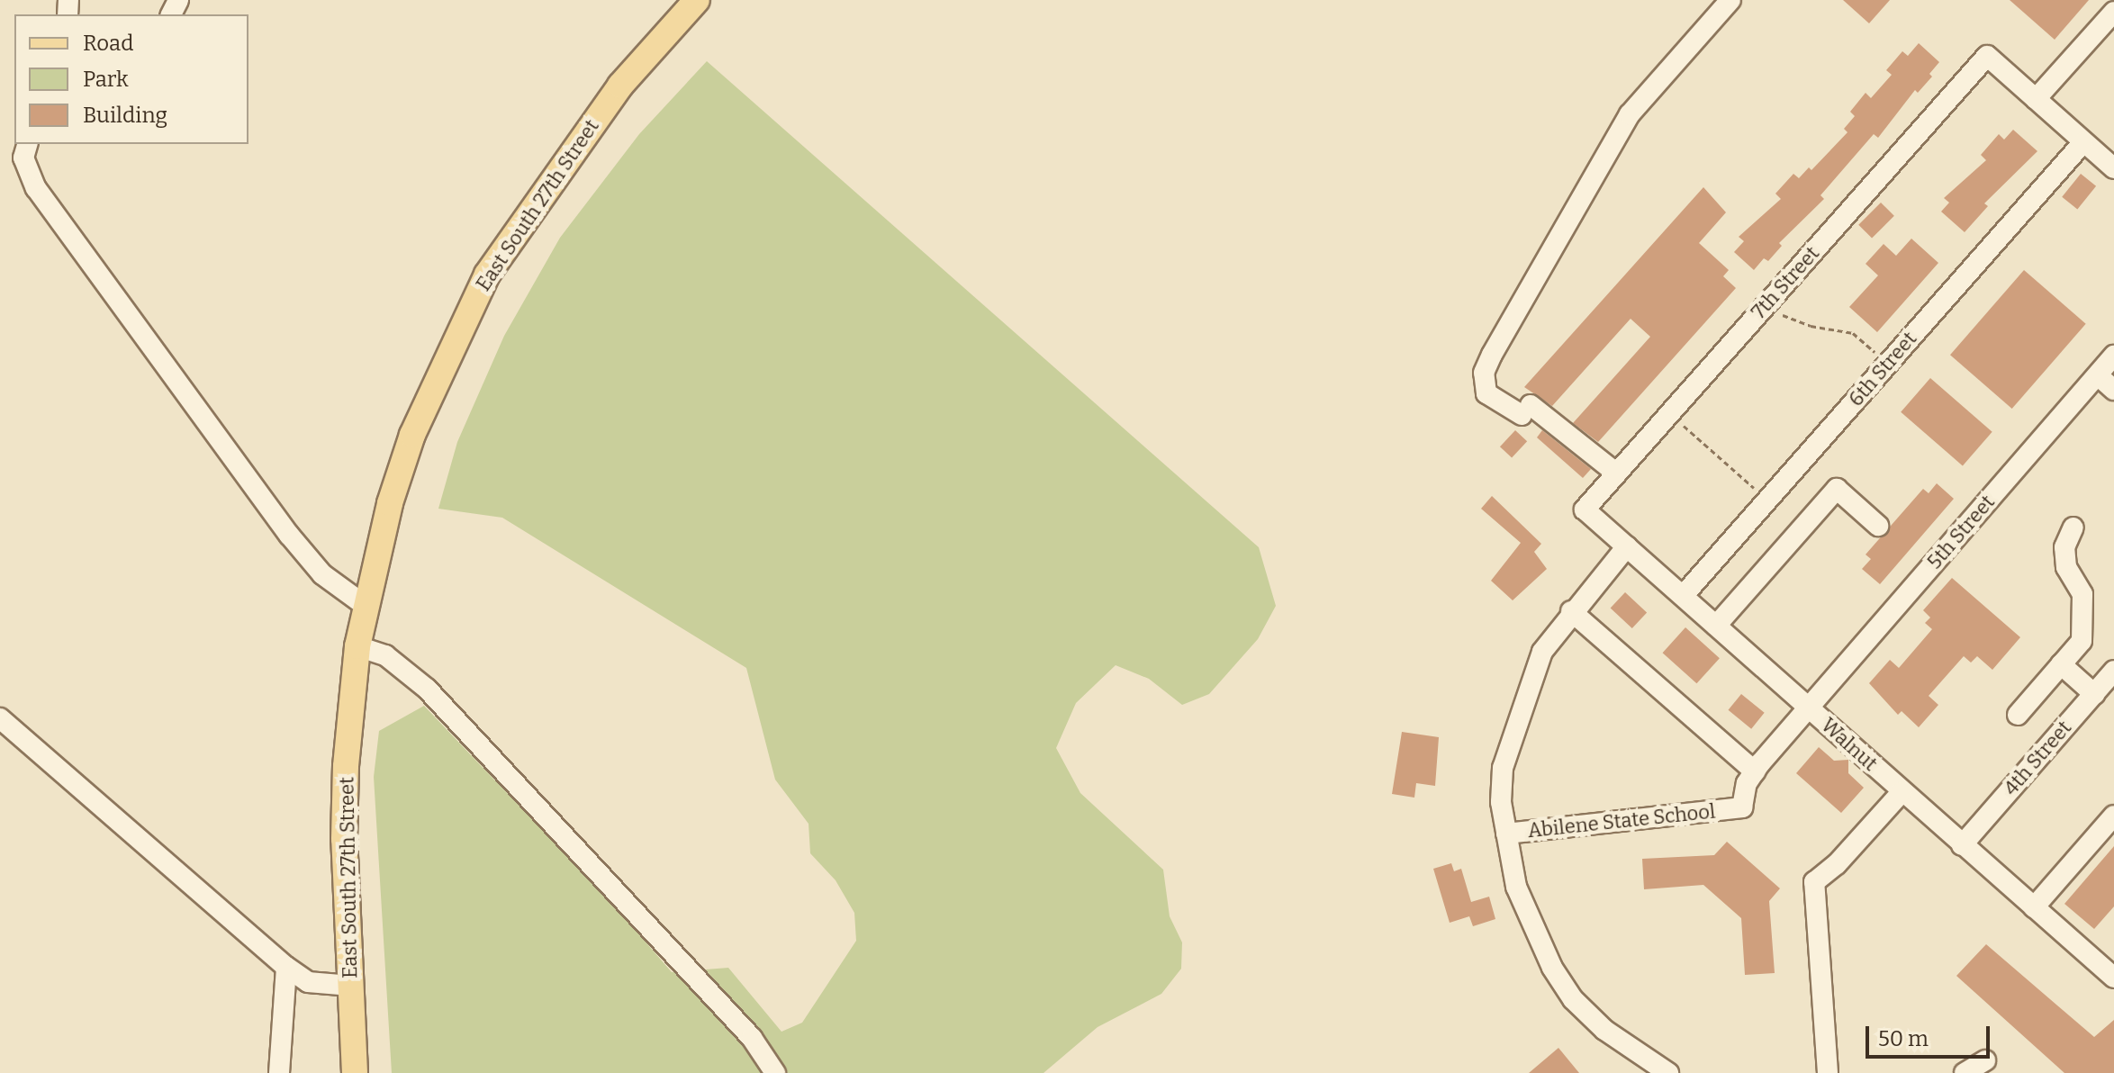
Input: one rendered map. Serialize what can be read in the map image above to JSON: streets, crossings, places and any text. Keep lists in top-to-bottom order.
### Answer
{
  "streets": {
    "main road": ["East South 27th Street"],
    "street": [
      "7th Street",
      "6th Street",
      "5th Street",
      "Walnut",
      "4th Street",
      "Abilene State School"
    ]
  },
  "crossings": [
    ["7th Street", "Walnut"],
    ["6th Street", "Walnut"],
    ["5th Street", "Walnut"],
    ["5th Street", "Abilene State School"],
    ["Walnut", "4th Street"],
    ["Walnut", "Abilene State School"]
  ],
  "legend": ["Road", "Park", "Building"],
  "scale_bar": "50 m"
}
